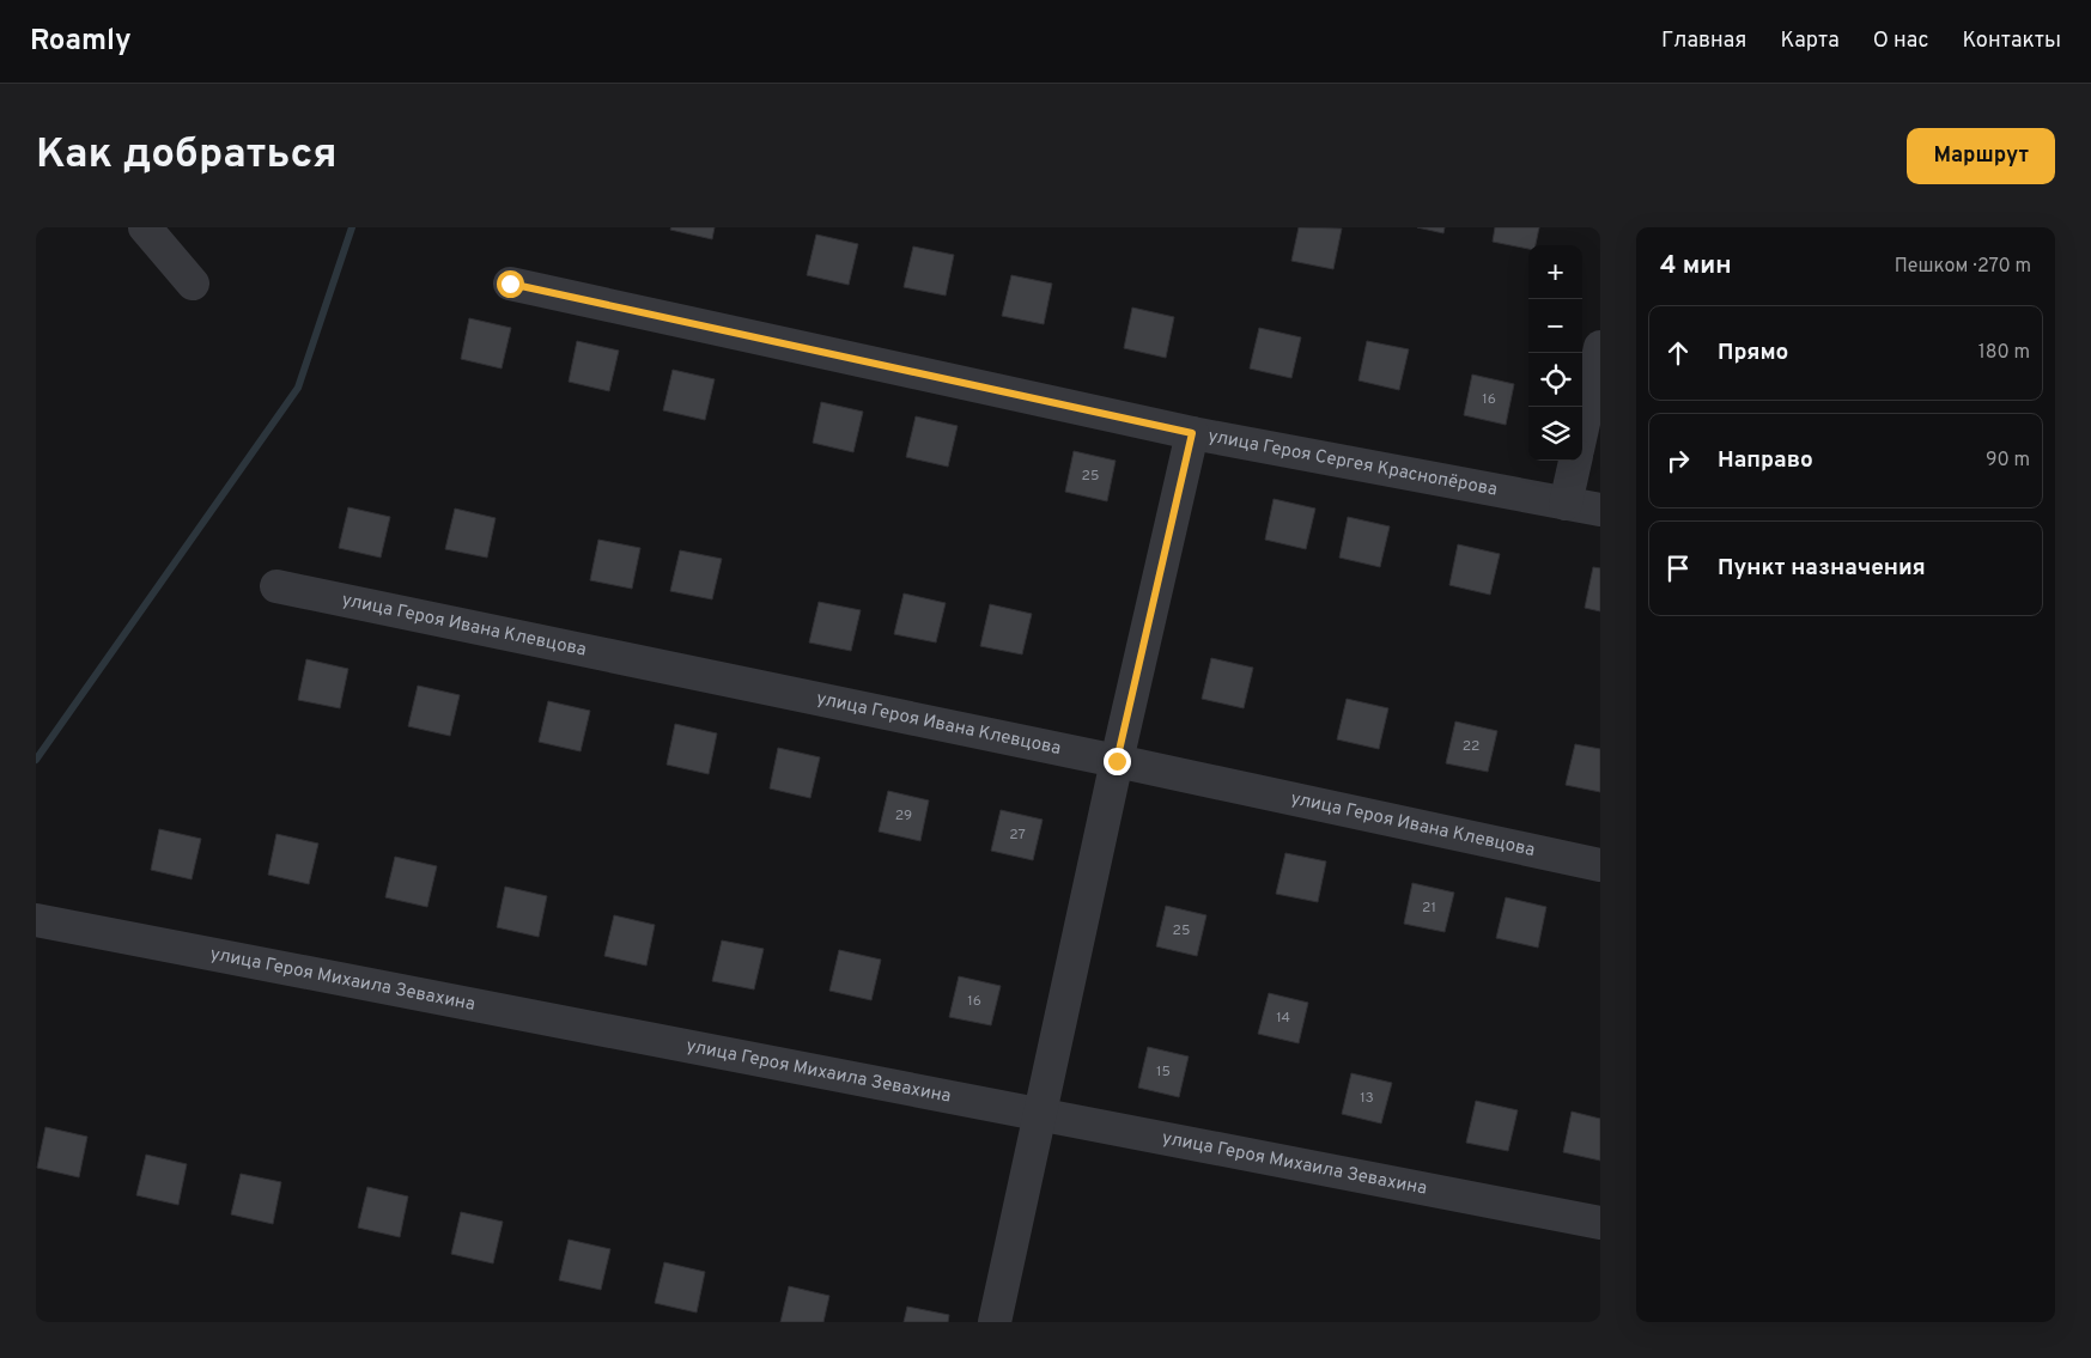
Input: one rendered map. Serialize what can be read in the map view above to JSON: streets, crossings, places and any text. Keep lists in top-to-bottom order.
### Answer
{
  "streets": {
    "street": ["улица Героя Сергея Краснопёрова", "улица Героя Ивана Клевцова", "улица Героя Михаила Зевахина"]
  },
  "house_numbers": [
    "16",
    "25",
    "22",
    "29",
    "27",
    "21",
    "25",
    "16",
    "14",
    "15",
    "13"
  ],
  "page": {
    "header": "Roamly",
    "nav": [
      "Главная",
      "Карта",
      "О нас",
      "Контакты"
    ],
    "buttons": "Маршрут",
    "title": "Как добраться",
    "heading": ["4 мин", "Пешком · 270 m"],
    "map_buttons": ["+", "−"],
    "list": [
      ["Прямо", "180 m"],
      ["Направо", "90 m"],
      "Пункт назначения"
    ]
  }
}
